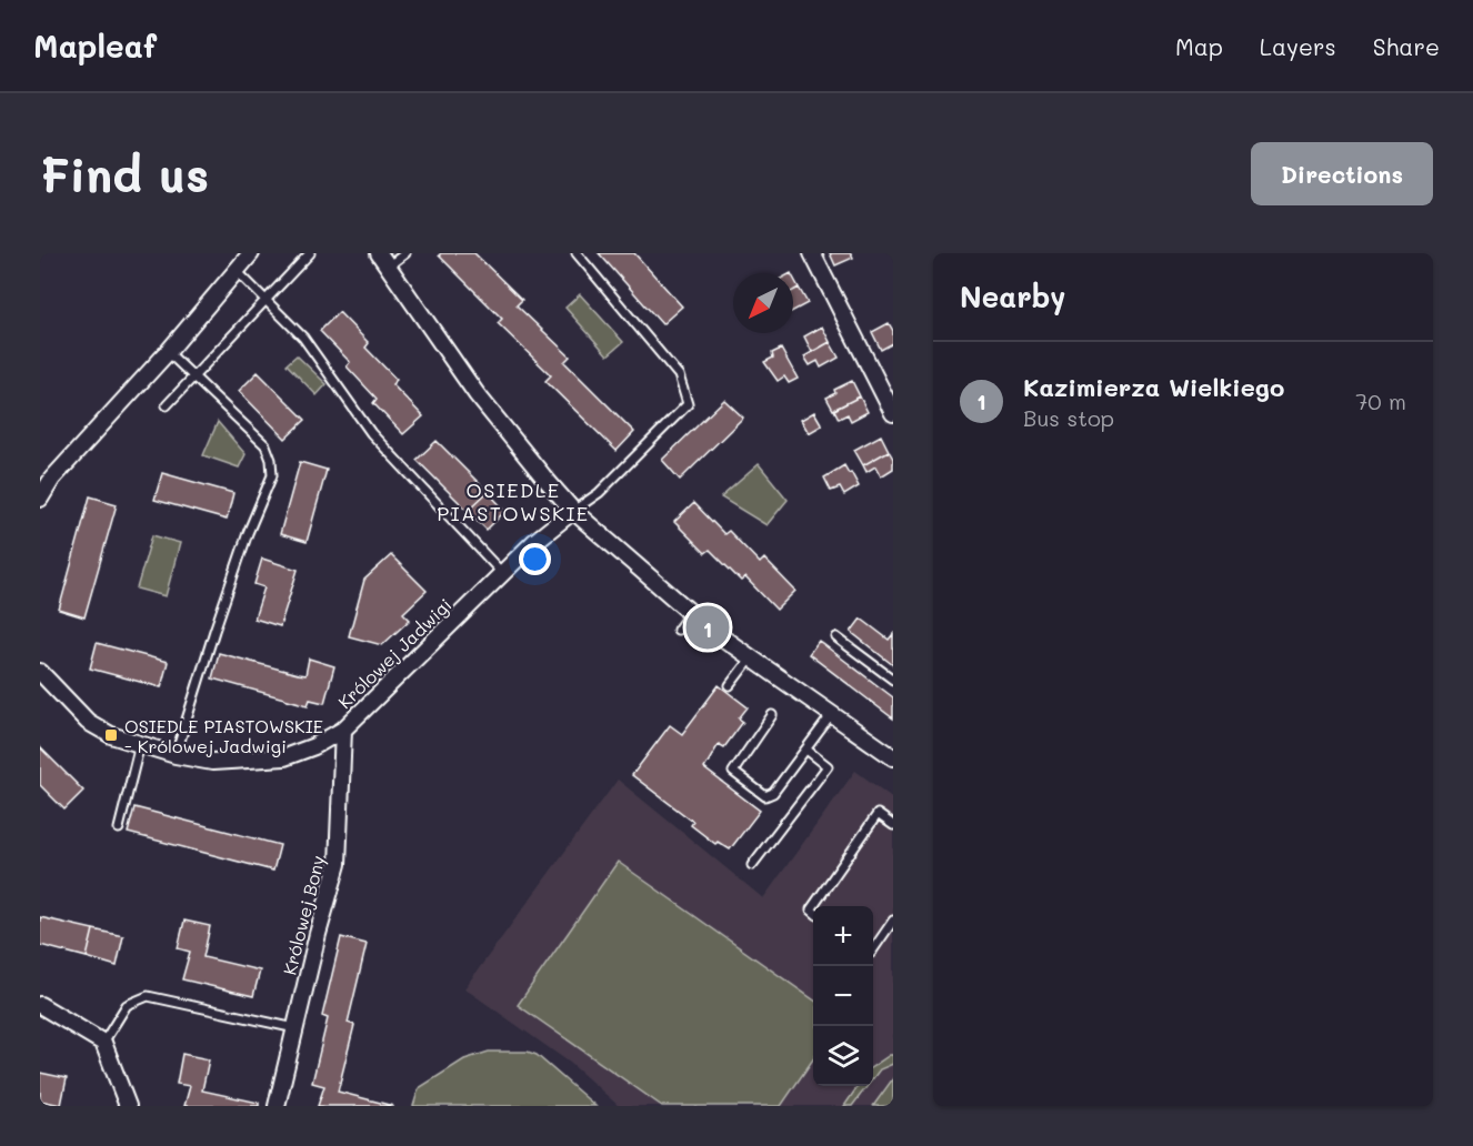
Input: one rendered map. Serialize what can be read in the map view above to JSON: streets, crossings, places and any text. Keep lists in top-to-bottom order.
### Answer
{
  "streets": {
    "street": ["Królowej Jadwigi", "Królowej Bony"]
  },
  "crossings": [
    ["Królowej Jadwigi", "Królowej Bony"]
  ],
  "districts": ["OSIEDLE PIASTOWSKIE"],
  "places": {
    "transit": ["OSIEDLE PIASTOWSKIE - Królowej Jadwigi"]
  },
  "north": "bottom left",
  "page": {
    "header": "Mapleaf",
    "nav": ["Map", "Layers", "Share"],
    "buttons": "Directions",
    "title": "Find us",
    "heading": "Nearby",
    "list": [
      {
        "mark": "1",
        "name": "Kazimierza Wielkiego",
        "note": "Bus stop",
        "value": "70 m"
      }
    ],
    "pins": "1",
    "map_buttons": ["+", "−"]
  }
}
